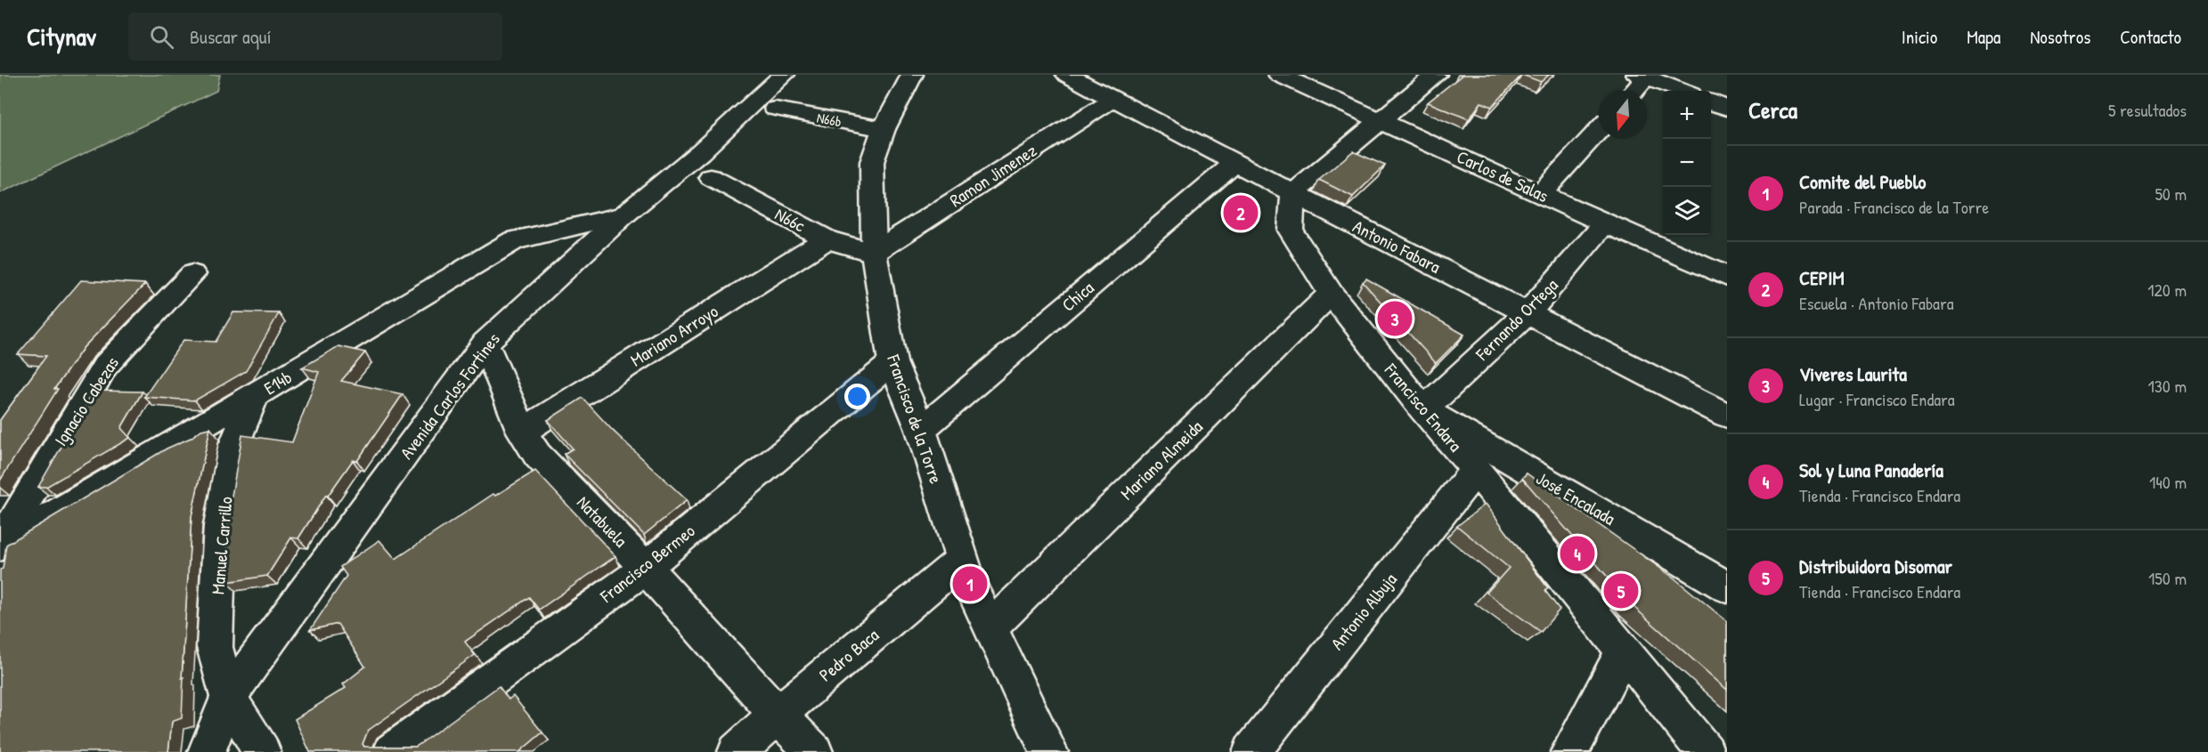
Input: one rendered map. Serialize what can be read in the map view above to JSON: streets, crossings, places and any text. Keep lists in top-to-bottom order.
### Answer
{
  "streets": {
    "street": [
      "N66b",
      "Ramon Jimenez",
      "Carlos de Salas",
      "N66c",
      "Antonio Fabara",
      "Chica",
      "Fernando Ortega",
      "Mariano Arroyo",
      "E14b",
      "Avenida Carlos Fortines",
      "Ignacio Cabezas",
      "Francisco Endara",
      "Francisco de la Torre",
      "Mariano Almeida",
      "José Encalada",
      "Natabuela",
      "Manuel Carrillo",
      "Francisco Bermeo",
      "Antonio Albuja",
      "Pedro Baca"
    ]
  },
  "crossings": [
    ["N66b", "Francisco de la Torre"],
    ["Ramon Jimenez", "N66c"],
    ["Ramon Jimenez", "Antonio Fabara"],
    ["Ramon Jimenez", "Francisco de la Torre"],
    ["Carlos de Salas", "Fernando Ortega"],
    ["N66c", "Mariano Arroyo"],
    ["N66c", "Francisco de la Torre"],
    ["Antonio Fabara", "Chica"],
    ["Antonio Fabara", "Fernando Ortega"],
    ["Antonio Fabara", "Francisco Endara"],
    ["Chica", "Francisco de la Torre"],
    ["Fernando Ortega", "Francisco Endara"],
    ["Fernando Ortega", "José Encalada"],
    ["Mariano Arroyo", "Natabuela"],
    ["E14b", "Avenida Carlos Fortines"],
    ["E14b", "Ignacio Cabezas"],
    ["E14b", "Manuel Carrillo"],
    ["Avenida Carlos Fortines", "Natabuela"],
    ["Avenida Carlos Fortines", "Manuel Carrillo"],
    ["Francisco Endara", "Mariano Almeida"],
    ["Francisco Endara", "José Encalada"],
    ["Francisco Endara", "Antonio Albuja"],
    ["Francisco de la Torre", "Mariano Almeida"],
    ["Francisco de la Torre", "Francisco Bermeo"],
    ["Francisco de la Torre", "Pedro Baca"],
    ["Natabuela", "Francisco Bermeo"],
    ["Natabuela", "Pedro Baca"]
  ],
  "north": "bottom",
  "page": {
    "header": "Citynav",
    "search": "Buscar aquí",
    "nav": [
      "Inicio",
      "Mapa",
      "Nosotros",
      "Contacto"
    ],
    "heading": ["Cerca", "5 resultados"],
    "map_buttons": ["+", "−"],
    "list": [
      {
        "mark": "1",
        "name": "Comite del Pueblo",
        "note": "Parada · Francisco de la Torre",
        "value": "50 m"
      },
      {
        "mark": "2",
        "name": "CEPIM",
        "note": "Escuela · Antonio Fabara",
        "value": "120 m"
      },
      {
        "mark": "3",
        "name": "Viveres Laurita",
        "note": "Lugar · Francisco Endara",
        "value": "130 m"
      },
      {
        "mark": "4",
        "name": "Sol y Luna Panadería",
        "note": "Tienda · Francisco Endara",
        "value": "140 m"
      },
      {
        "mark": "5",
        "name": "Distribuidora Disomar",
        "note": "Tienda · Francisco Endara",
        "value": "150 m"
      }
    ],
    "pins": [
      "2",
      "3",
      "4",
      "1",
      "5"
    ]
  }
}
